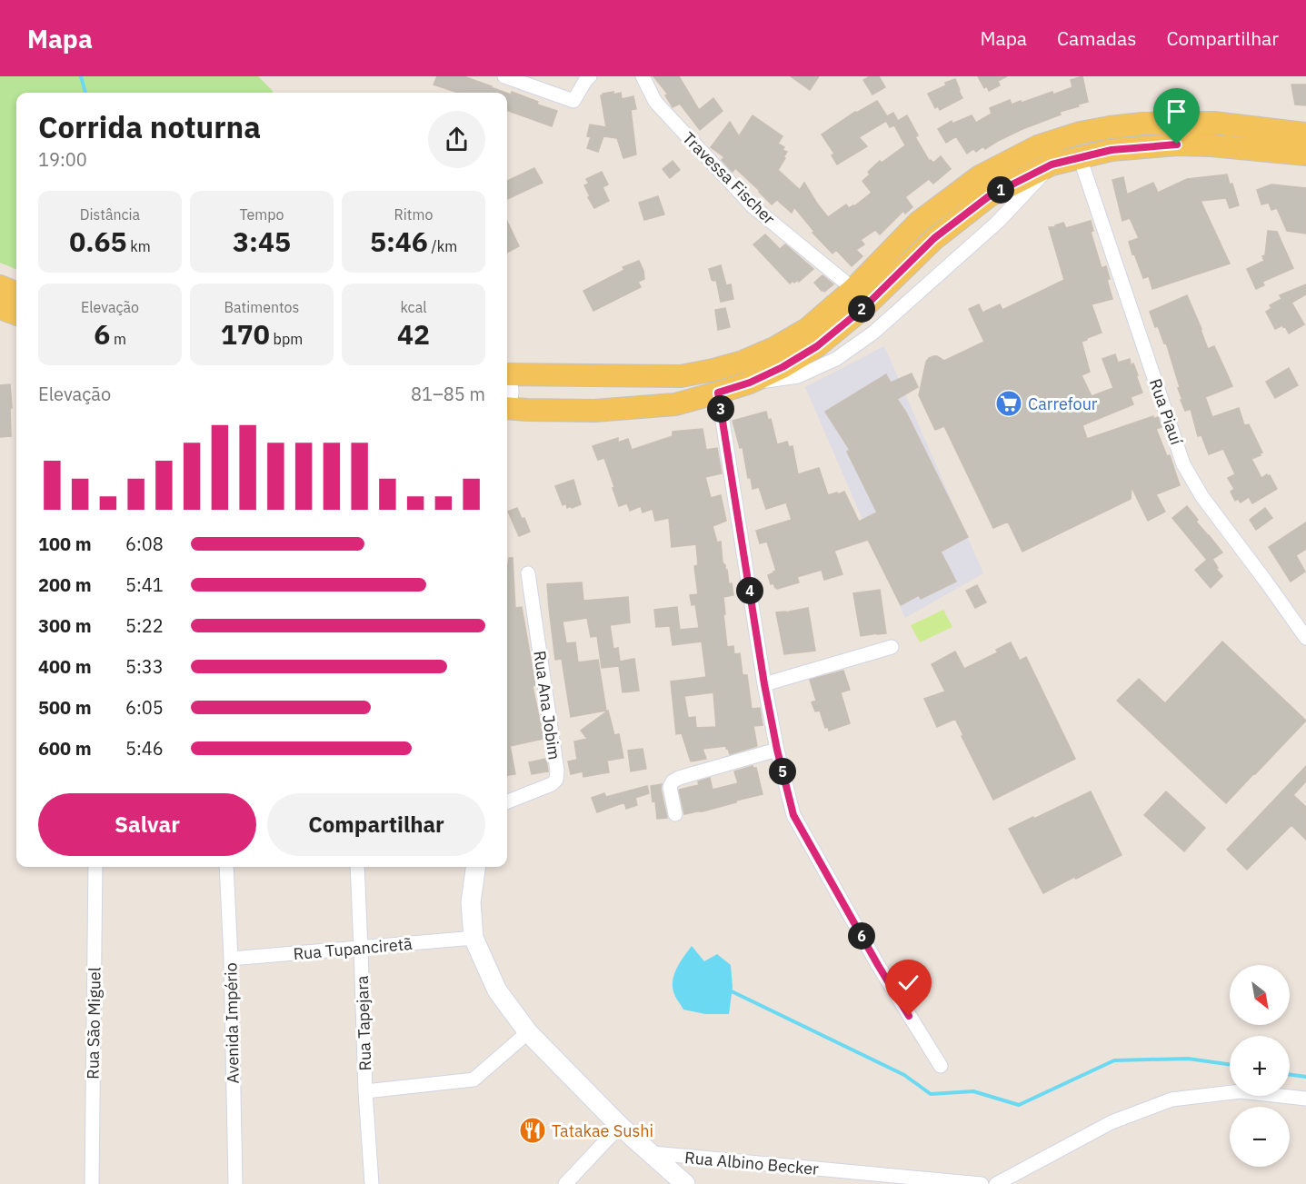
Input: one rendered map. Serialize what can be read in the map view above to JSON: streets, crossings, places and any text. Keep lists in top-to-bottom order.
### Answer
{
  "streets": {
    "street": [
      "Travessa Fischer",
      "Rua Piauí",
      "Rua Ana Jobim",
      "Rua Tupanciretã",
      "Rua São Miguel",
      "Avenida Império",
      "Rua Tapejara",
      "Rua Albino Becker"
    ]
  },
  "crossings": [
    ["Rua Tupanciretã", "Avenida Império"],
    ["Rua Tupanciretã", "Rua Tapejara"]
  ],
  "places": {
    "supermarket": ["Carrefour"],
    "restaurant": ["Tatakae Sushi"]
  },
  "north": "bottom right",
  "page": {
    "header": "Mapa",
    "nav": ["Mapa", "Camadas", "Compartilhar"],
    "heading": ["Corrida noturna", "19:00"],
    "pins": [
      "1",
      "2",
      "3",
      "4",
      "5",
      "6"
    ],
    "stats": [
      ["Distância", "0.65 km"],
      ["Tempo", "3:45"],
      ["Ritmo", "5:46 /km"],
      ["Elevação", "6 m"],
      ["Batimentos", "170 bpm"],
      ["kcal", "42"]
    ],
    "chart": ["Elevação", "81–85 m"],
    "list": [
      {
        "name": "100 m",
        "note": "6:08"
      },
      {
        "name": "200 m",
        "note": "5:41"
      },
      {
        "name": "300 m",
        "note": "5:22"
      },
      {
        "name": "400 m",
        "note": "5:33"
      },
      {
        "name": "500 m",
        "note": "6:05"
      },
      {
        "name": "600 m",
        "note": "5:46"
      }
    ],
    "buttons": ["Salvar", "Compartilhar"],
    "map_buttons": ["+", "−"]
  }
}
